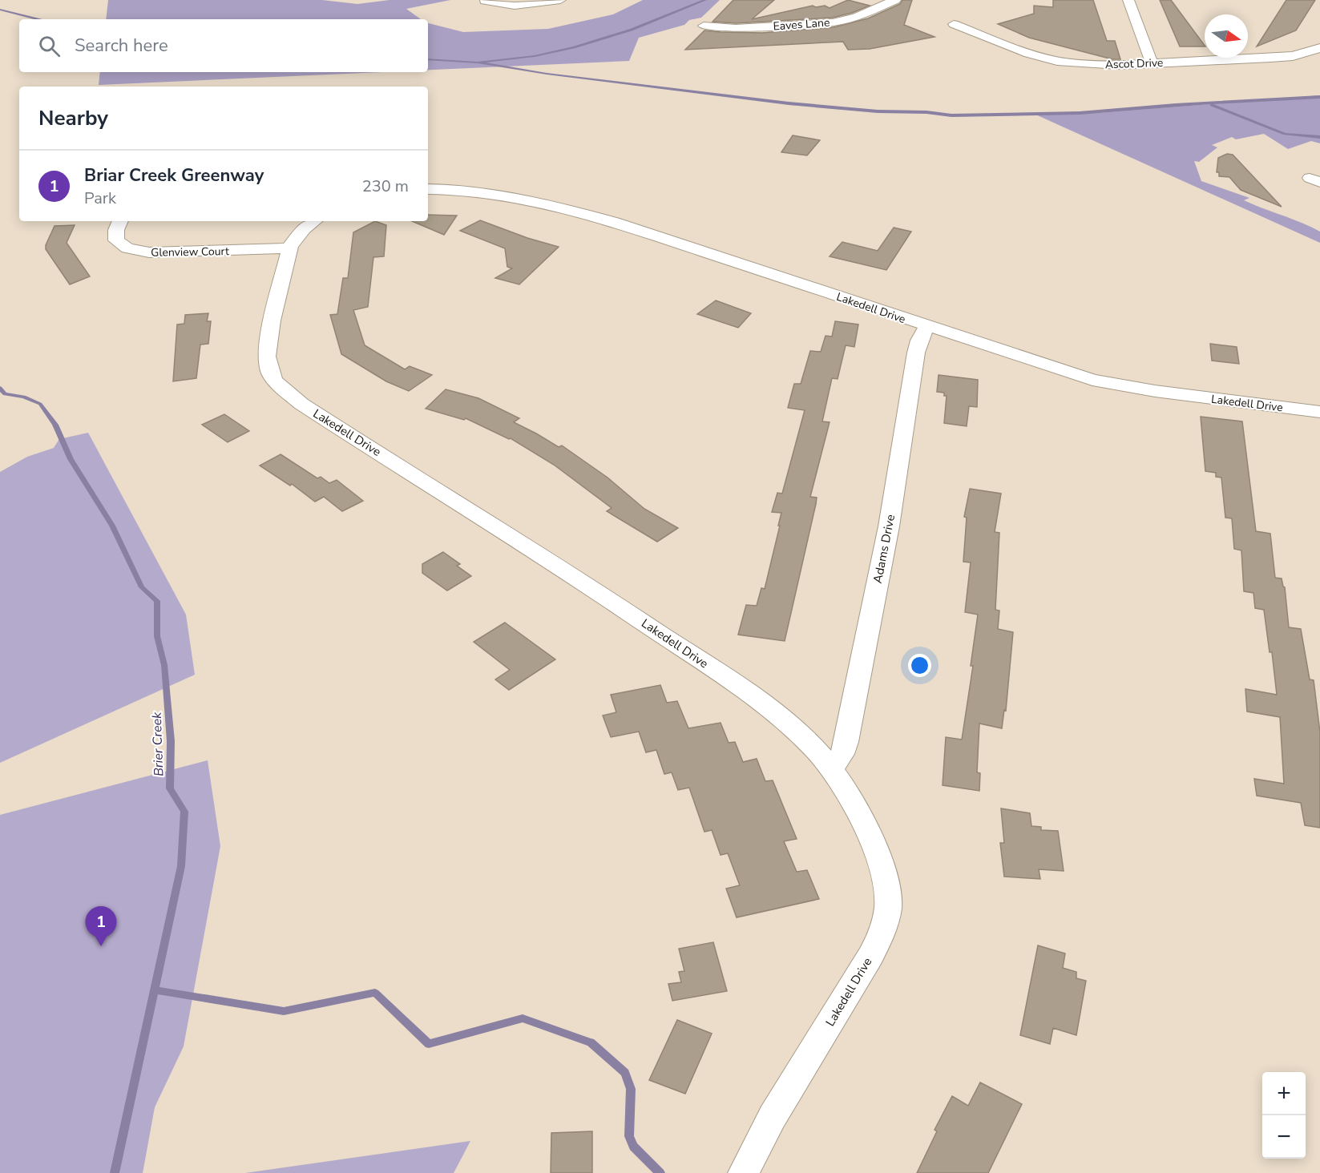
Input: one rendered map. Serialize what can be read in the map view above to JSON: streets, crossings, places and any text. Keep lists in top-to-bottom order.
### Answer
{
  "streets": {
    "street": [
      "Eaves Lane",
      "Ascot Drive",
      "Glenview Court",
      "Lakedell Drive",
      "Adams Drive"
    ]
  },
  "crossings": [
    ["Glenview Court", "Lakedell Drive"],
    ["Lakedell Drive", "Adams Drive"]
  ],
  "water": ["Brier Creek"],
  "north": "right",
  "page": {
    "search": "Search here",
    "heading": "Nearby",
    "list": [
      {
        "mark": "1",
        "name": "Briar Creek Greenway",
        "note": "Park",
        "value": "230 m"
      }
    ],
    "pins": "1",
    "map_buttons": ["+", "−"]
  }
}
